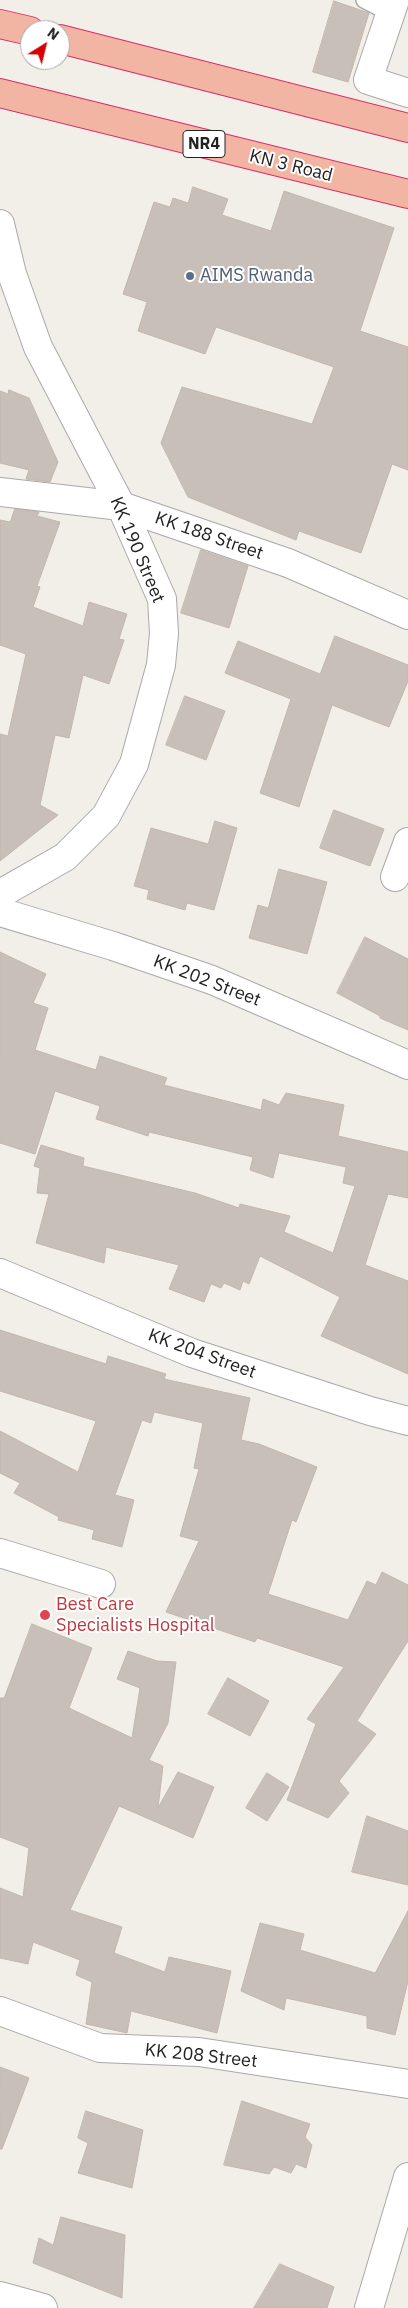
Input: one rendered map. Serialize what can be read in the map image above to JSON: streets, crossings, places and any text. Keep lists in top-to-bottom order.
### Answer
{
  "streets": {
    "highway": ["NR4", "KN 3 Road"],
    "street": [
      "KK 188 Street",
      "KK 190 Street",
      "KK 202 Street",
      "KK 204 Street",
      "KK 208 Street"
    ]
  },
  "crossings": [
    ["KK 188 Street", "KK 190 Street"]
  ],
  "places": ["AIMS Rwanda", "Best Care Specialists Hospital"],
  "north": "top right"
}
